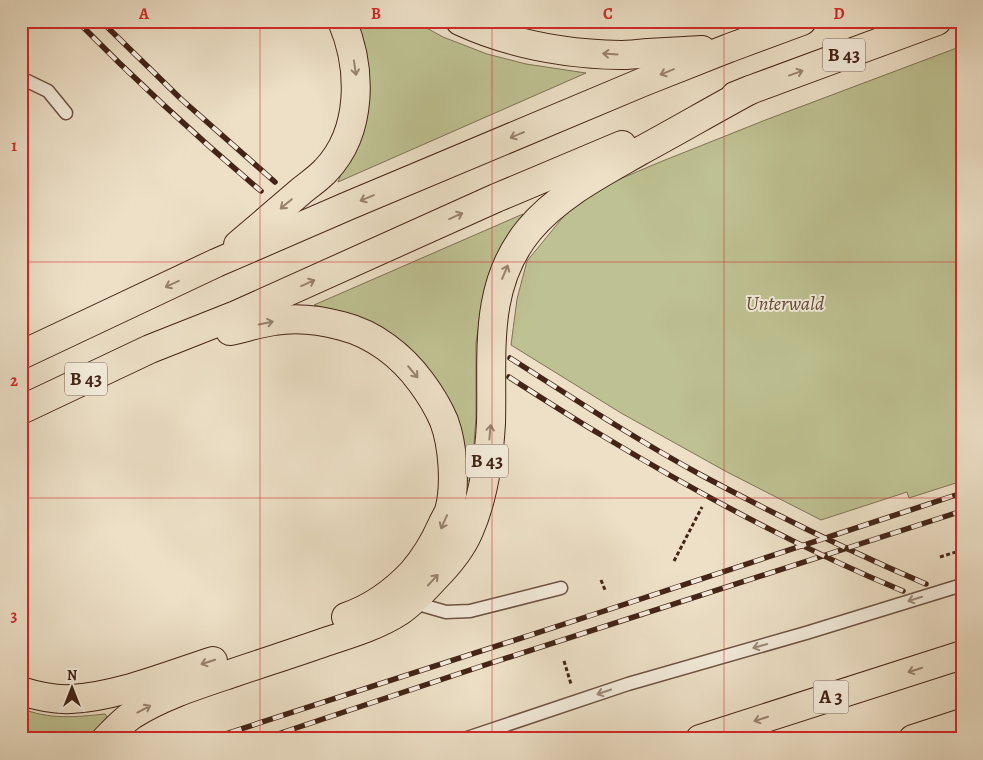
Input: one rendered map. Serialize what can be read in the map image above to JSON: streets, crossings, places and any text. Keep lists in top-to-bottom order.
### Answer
{
  "streets": {
    "highway": ["B 43", "A 3"]
  },
  "parks": ["Unterwald"],
  "north": "top",
  "grid": {
    "columns": [
      "A",
      "B",
      "C",
      "D"
    ],
    "rows": ["1", "2", "3"]
  }
}
